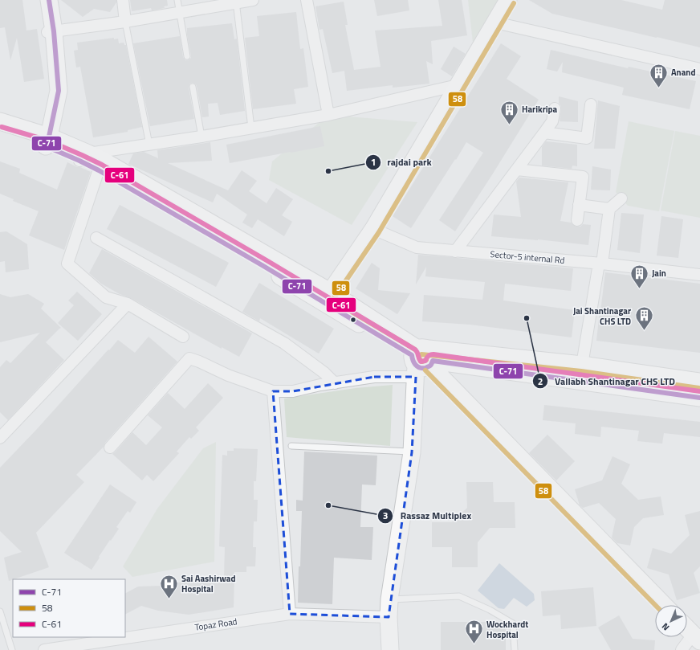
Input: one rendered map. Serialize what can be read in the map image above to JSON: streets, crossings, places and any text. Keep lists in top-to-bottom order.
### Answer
{
  "streets": {
    "street": ["Sector-5 internal Rd", "Topaz Road"]
  },
  "places": {
    "building": [
      "Anand",
      "Harikripa",
      "Jain",
      "Jai Shantinagar CHS LTD"
    ],
    "other": ["rajdai park", "Vallabh Shantinagar CHS LTD", "Rassaz Multiplex"],
    "hospital": ["Sai Aashirwad Hospital", "Wockhardt Hospital"]
  },
  "lines": ["transit line C-71", "transit line 58", "transit line C-61"],
  "legend": ["C-71", "58", "C-61"],
  "north": "bottom left"
}
